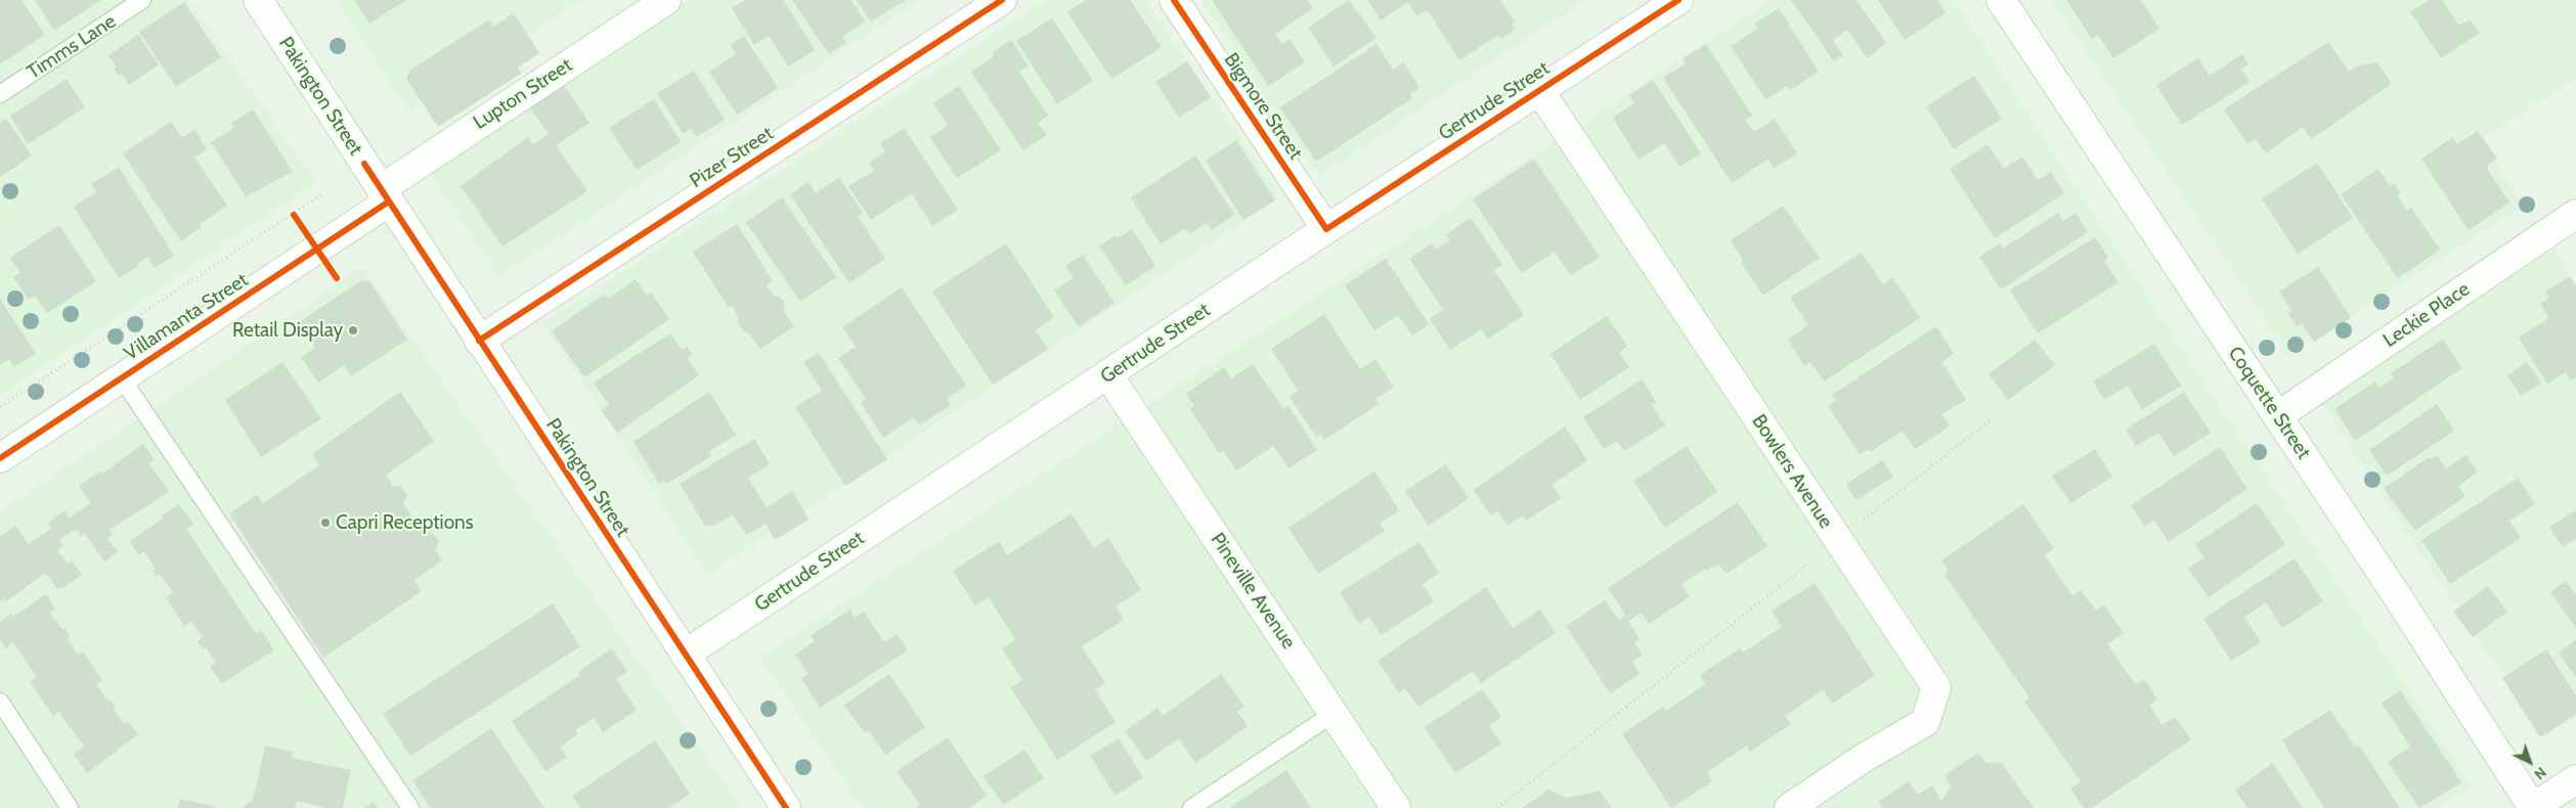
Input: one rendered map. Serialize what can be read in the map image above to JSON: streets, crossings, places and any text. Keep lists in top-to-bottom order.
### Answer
{
  "streets": {
    "street": [
      "Lupton Street",
      "Pakington Street",
      "Gertrude Street",
      "Bigmore Street",
      "Pizer Street",
      "Leckie Place",
      "Villamanta Street",
      "Coquette Street",
      "Bowlers Avenue",
      "Pineville Avenue"
    ],
    "lane": ["Timms Lane"]
  },
  "crossings": [
    ["Lupton Street", "Pakington Street"],
    ["Lupton Street", "Villamanta Street"],
    ["Pakington Street", "Gertrude Street"],
    ["Pakington Street", "Pizer Street"],
    ["Pakington Street", "Villamanta Street"],
    ["Gertrude Street", "Bigmore Street"],
    ["Gertrude Street", "Bowlers Avenue"],
    ["Gertrude Street", "Pineville Avenue"],
    ["Leckie Place", "Coquette Street"]
  ],
  "places": ["Retail Display", "Capri Receptions"],
  "north": "bottom right"
}
